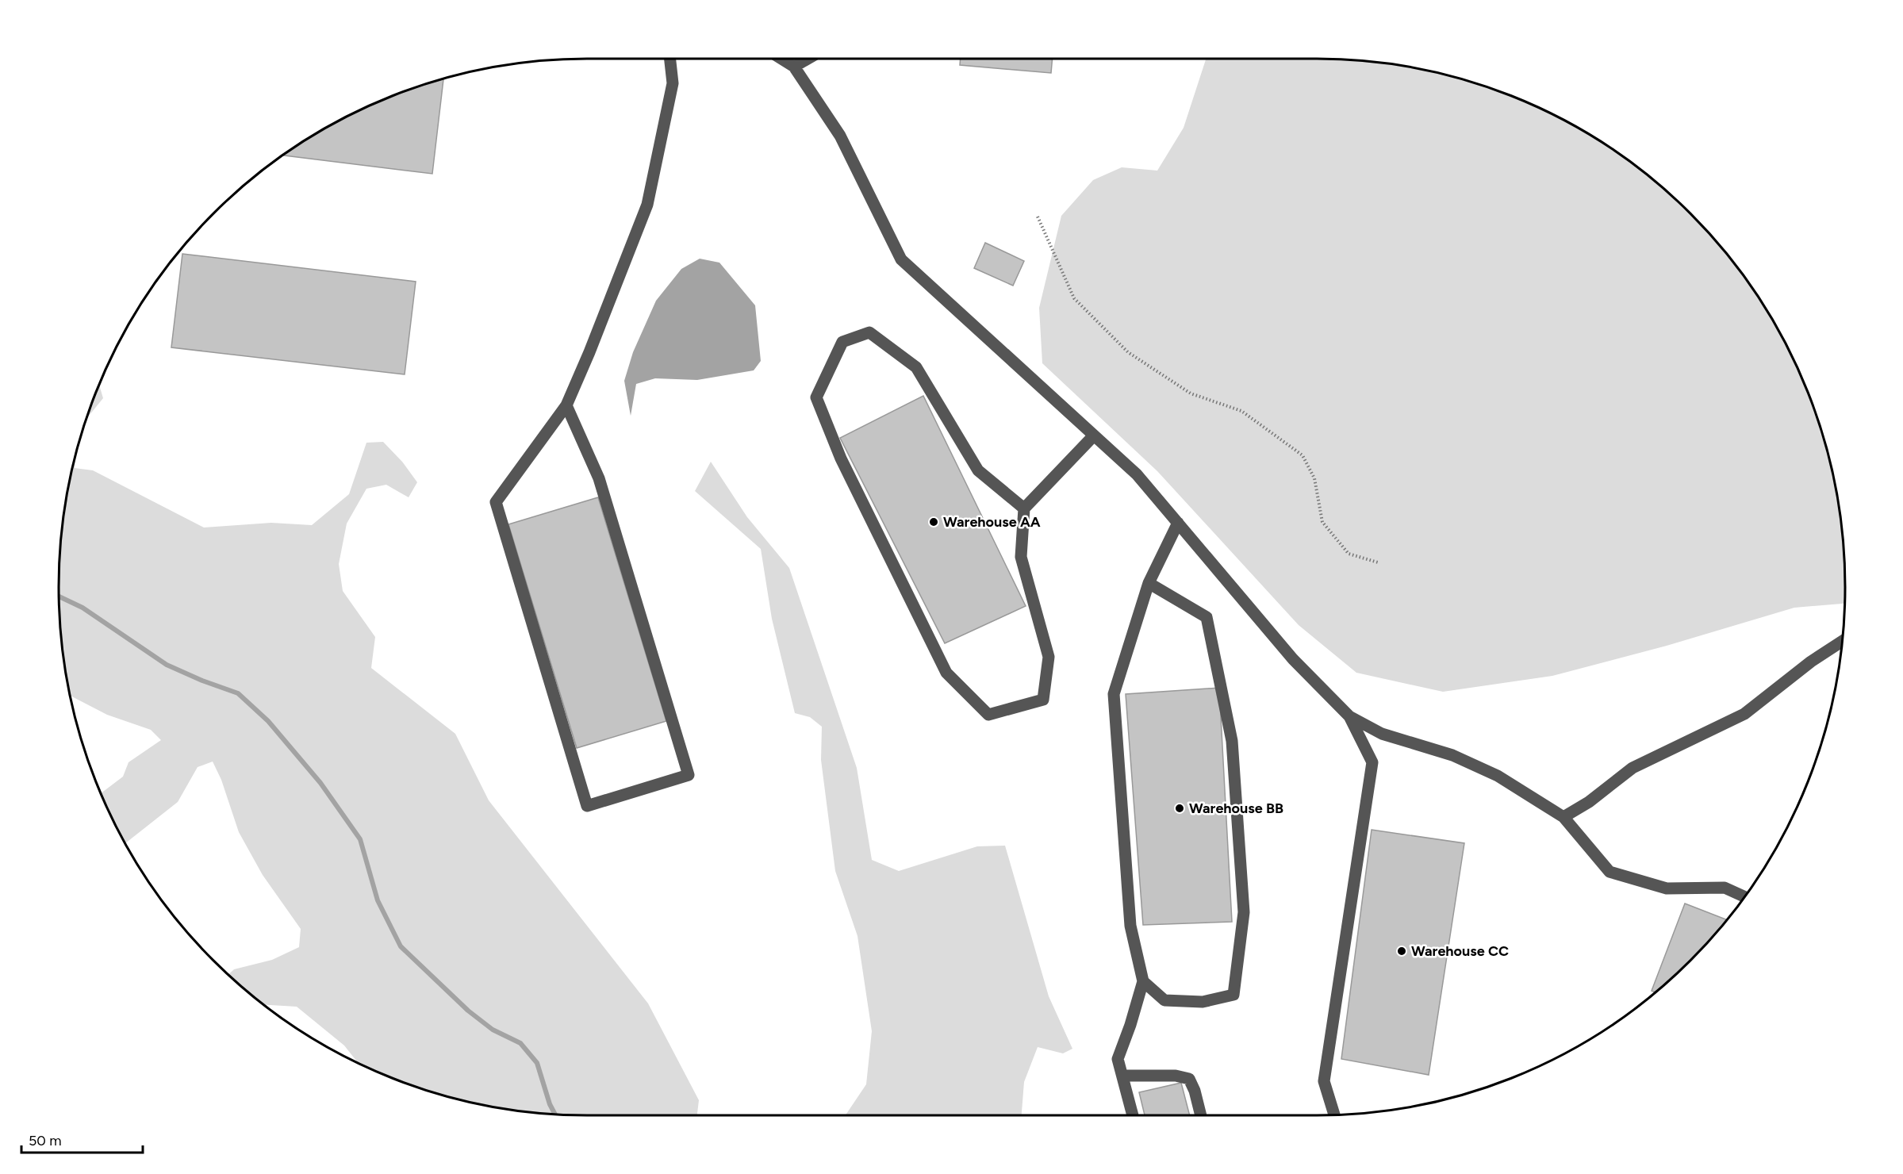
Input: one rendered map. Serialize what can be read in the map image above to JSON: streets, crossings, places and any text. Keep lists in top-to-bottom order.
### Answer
{
  "places": ["Warehouse AA", "Warehouse BB", "Warehouse CC"],
  "scale_bar": "50 m"
}
